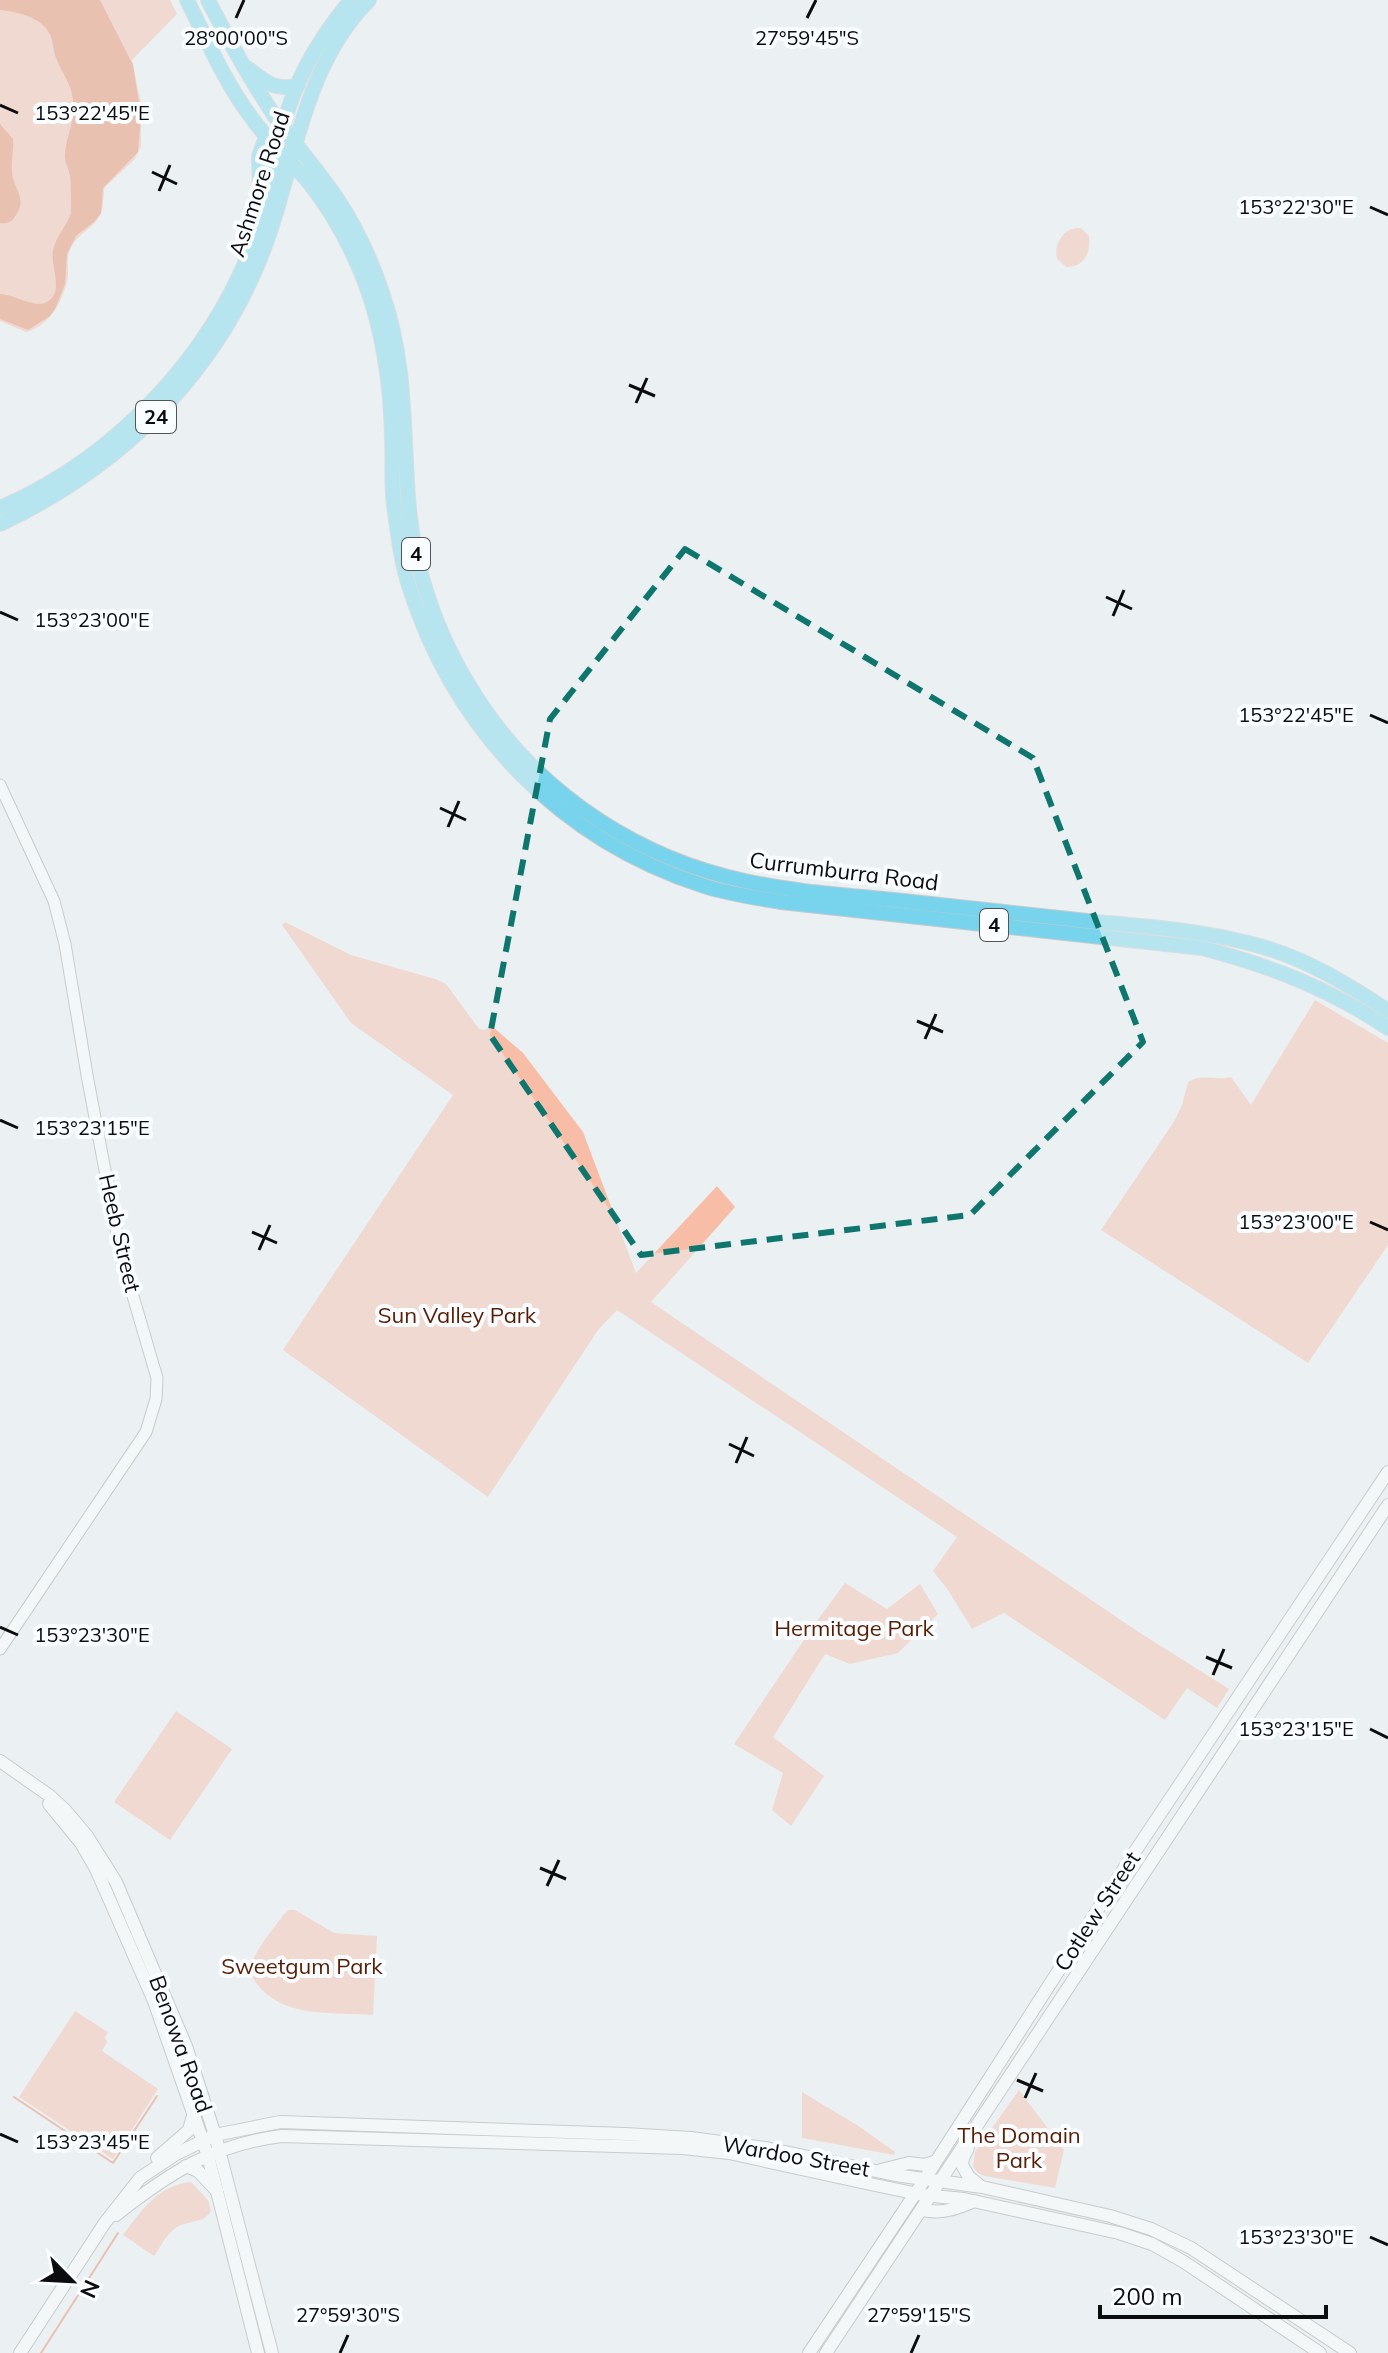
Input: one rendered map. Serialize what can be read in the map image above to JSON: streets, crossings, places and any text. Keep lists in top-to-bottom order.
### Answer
{
  "streets": {
    "main road": [
      "Ashmore Road",
      "24",
      "4",
      "Currumburra Road",
      "Cotlew Street",
      "Benowa Road",
      "Wardoo Street"
    ],
    "street": ["Heeb Street"]
  },
  "crossings": [
    ["Ashmore Road", "4"],
    ["Ashmore Road", "Currumburra Road"],
    ["4", "Currumburra Road"],
    ["Cotlew Street", "Wardoo Street"],
    ["Benowa Road", "Wardoo Street"]
  ],
  "parks": [
    "Sun Valley Park",
    "Hermitage Park",
    "Sweetgum Park",
    "The Domain Park"
  ],
  "scale_bar": "200 m",
  "north": "bottom right",
  "coordinates": [
    "27°59'45\"S",
    "28°00'00\"S",
    "153°22'45\"E",
    "153°22'30\"E",
    "153°23'00\"E",
    "153°23'15\"E",
    "153°23'30\"E",
    "153°23'45\"E",
    "27°59'30\"S",
    "27°59'15\"S"
  ]
}
